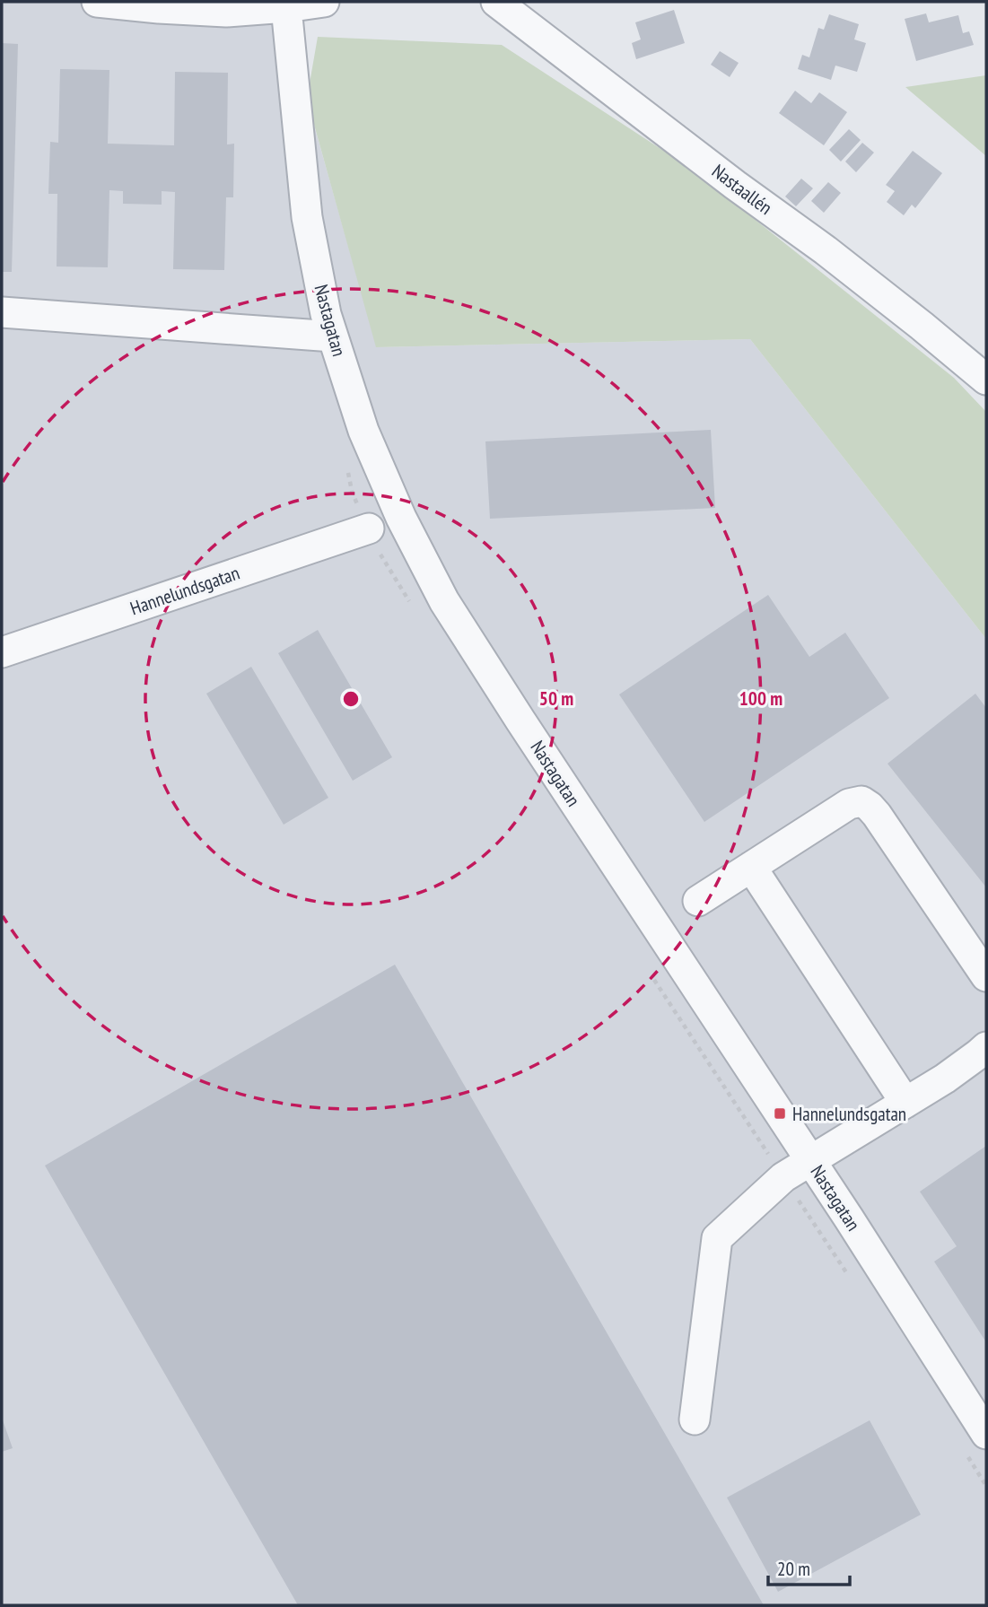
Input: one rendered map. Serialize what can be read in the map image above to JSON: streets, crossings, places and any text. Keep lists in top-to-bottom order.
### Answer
{
  "streets": {
    "street": ["Nastaallén", "Nastagatan", "Hannelundsgatan"]
  },
  "places": {
    "transit": ["Hannelundsgatan"]
  },
  "scale_bar": "20 m",
  "rings": ["50 m", "100 m"]
}
